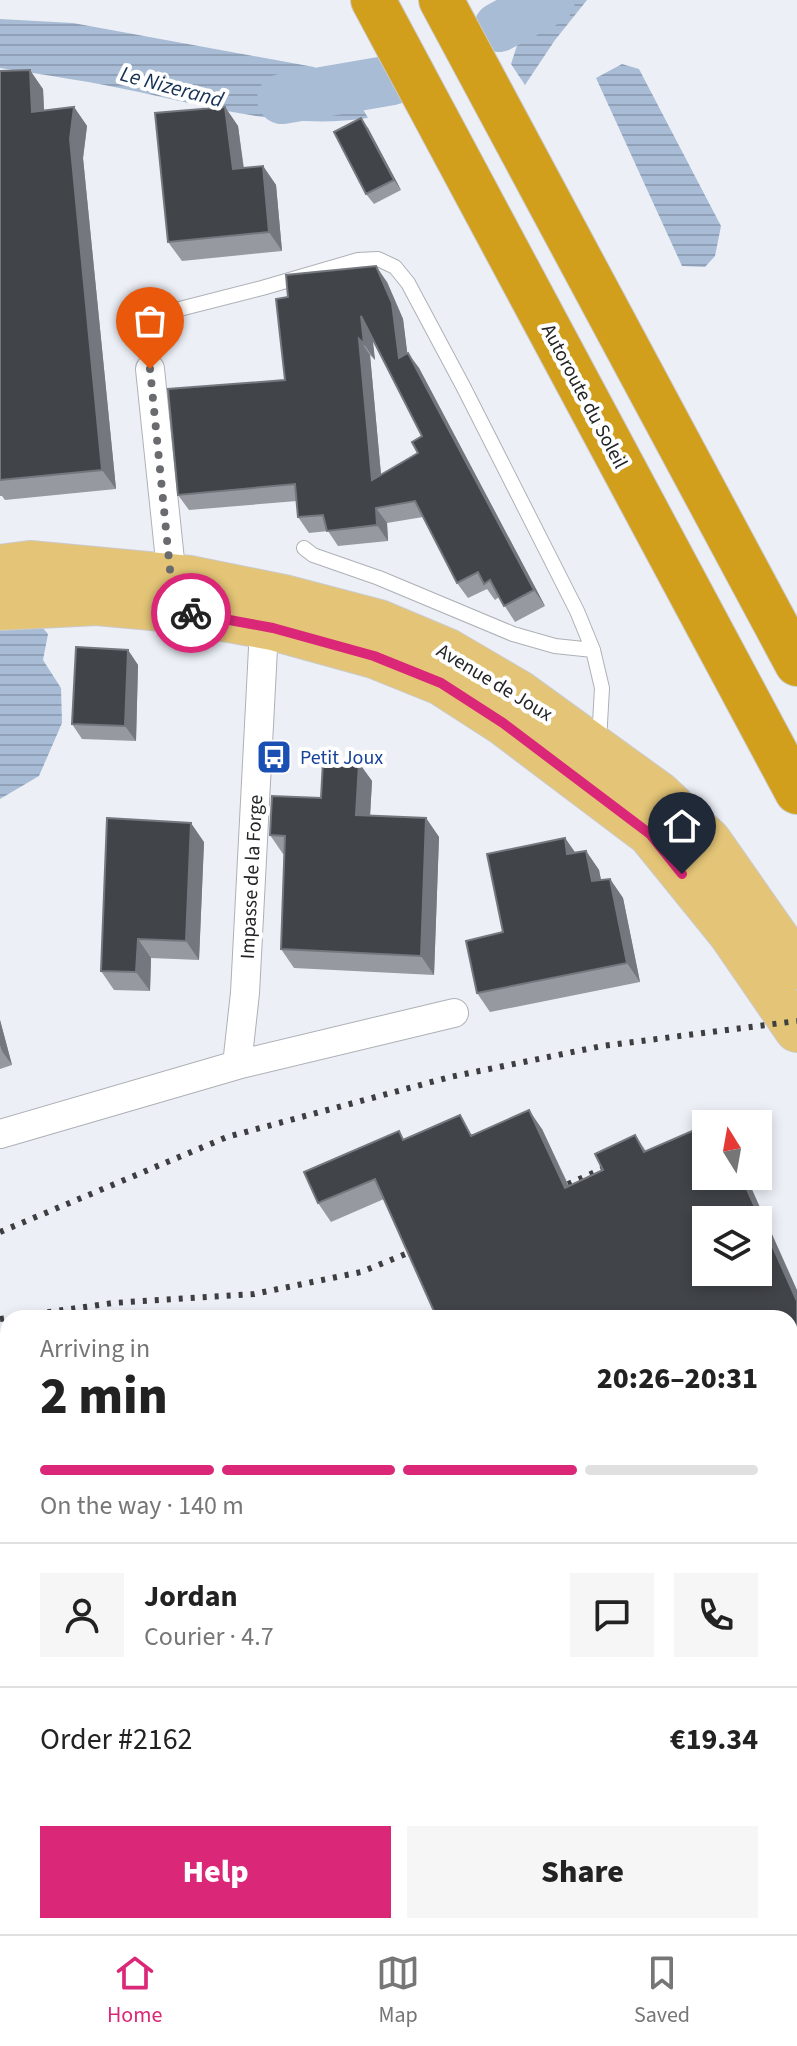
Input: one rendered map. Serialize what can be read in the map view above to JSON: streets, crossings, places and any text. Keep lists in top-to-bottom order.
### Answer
{
  "streets": {
    "highway": ["Autoroute du Soleil"],
    "main road": ["Avenue de Joux"],
    "street": ["Impasse de la Forge"]
  },
  "crossings": [
    ["Avenue de Joux", "Impasse de la Forge"]
  ],
  "water": ["Le Nizerand"],
  "places": {
    "bus stop": ["Petit Joux"]
  },
  "north": "top",
  "page": {
    "heading": ["2 min", "Arriving in", "20:26–20:31"],
    "panel": [
      "Jordan",
      "Courier · 4.7",
      "Order #2162",
      "€19.34"
    ],
    "bar": "On the way · 140 m",
    "buttons": ["Help", "Share"],
    "tabs": ["Home", "Map", "Saved"]
  }
}
